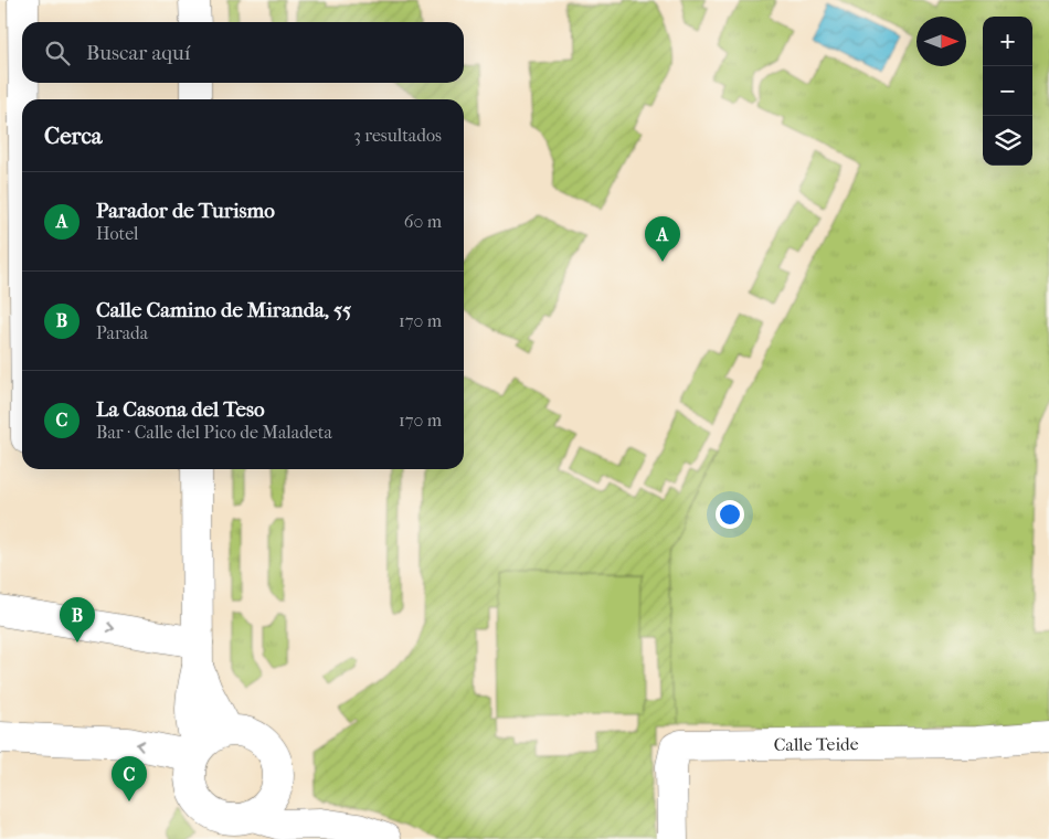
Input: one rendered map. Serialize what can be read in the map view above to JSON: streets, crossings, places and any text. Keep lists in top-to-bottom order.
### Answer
{
  "streets": {
    "street": ["Calle Teide"]
  },
  "north": "right",
  "page": {
    "map_buttons": ["+", "−"],
    "search": "Buscar aquí",
    "heading": ["Cerca", "3 resultados"],
    "list": [
      {
        "mark": "A",
        "name": "Parador de Turismo",
        "note": "Hotel",
        "value": "60 m"
      },
      {
        "mark": "B",
        "name": "Calle Camino de Miranda, 55",
        "note": "Parada",
        "value": "170 m"
      },
      {
        "mark": "C",
        "name": "La Casona del Teso",
        "note": "Bar · Calle del Pico de Maladeta",
        "value": "170 m"
      }
    ],
    "pins": ["A", "B", "C"]
  }
}
